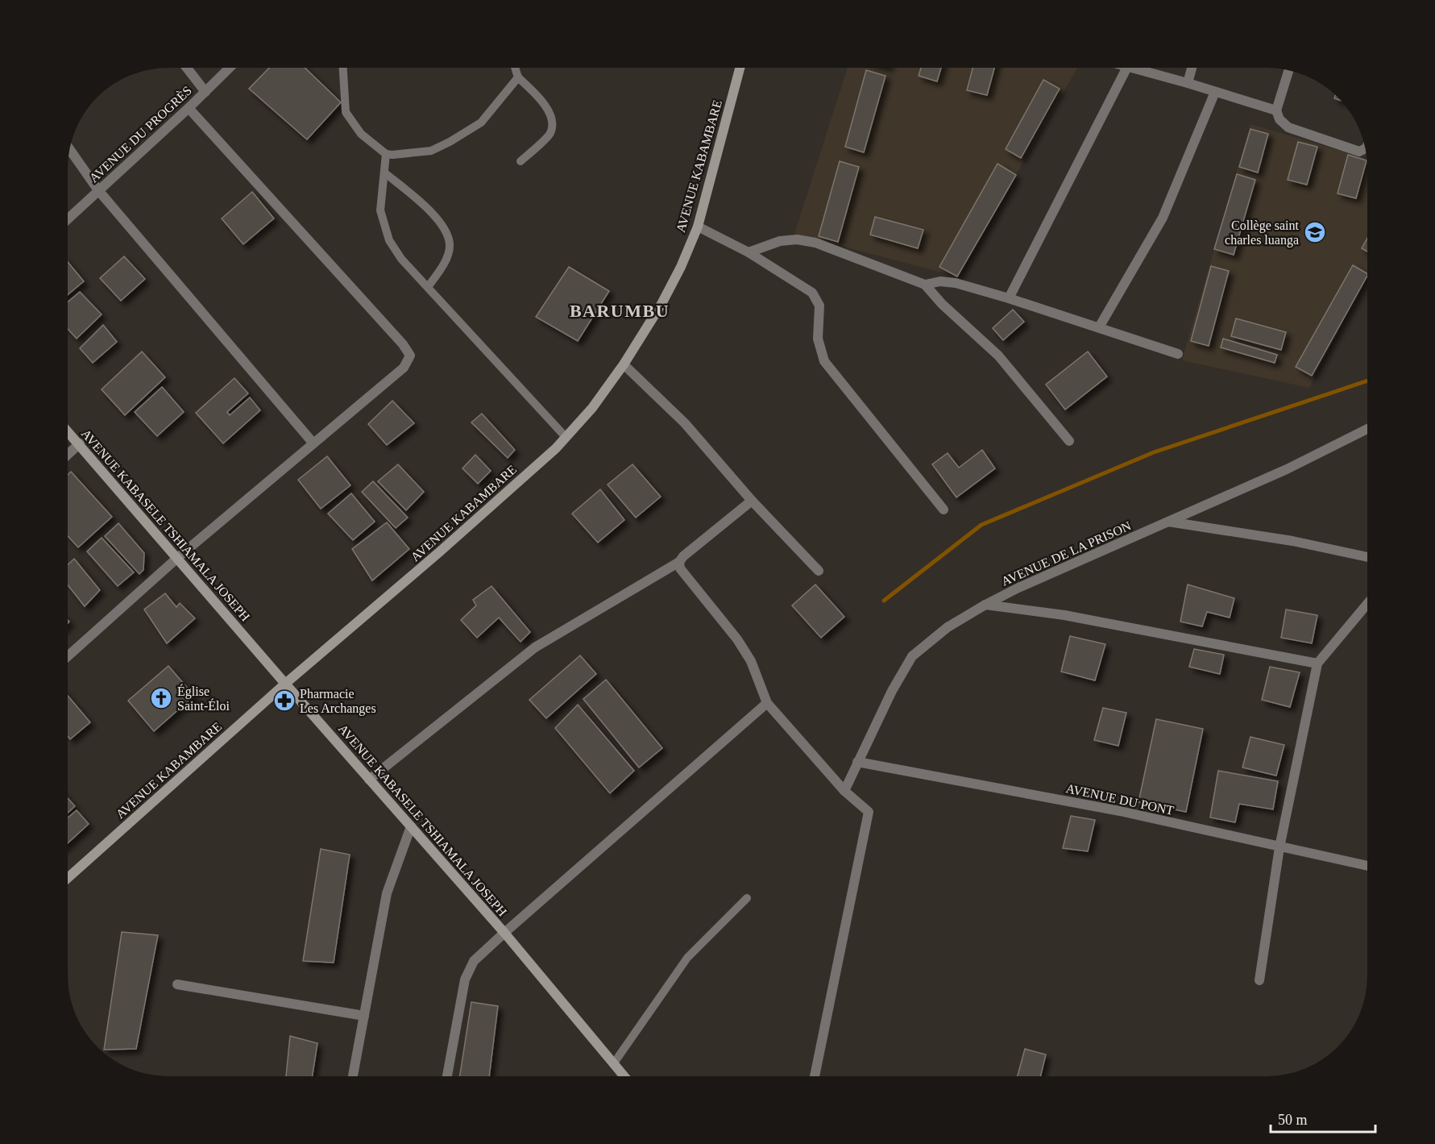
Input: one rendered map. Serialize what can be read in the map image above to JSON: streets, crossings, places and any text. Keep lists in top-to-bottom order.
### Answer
{
  "streets": {
    "main road": ["AVENUE KABAMBARE", "AVENUE KABASELE TSHIAMALA JOSEPH"],
    "street": ["AVENUE DU PROGRÈS", "AVENUE DE LA PRISON", "AVENUE DU PONT"]
  },
  "crossings": [
    ["AVENUE KABAMBARE", "AVENUE KABASELE TSHIAMALA JOSEPH"],
    ["AVENUE DE LA PRISON", "AVENUE DU PONT"]
  ],
  "districts": ["BARUMBU"],
  "places": {
    "school or university": ["Collège saint charles luanga"],
    "church": ["Église Saint-Éloi"],
    "pharmacy": ["Pharmacie Les Archanges"]
  },
  "scale_bar": "50 m"
}
